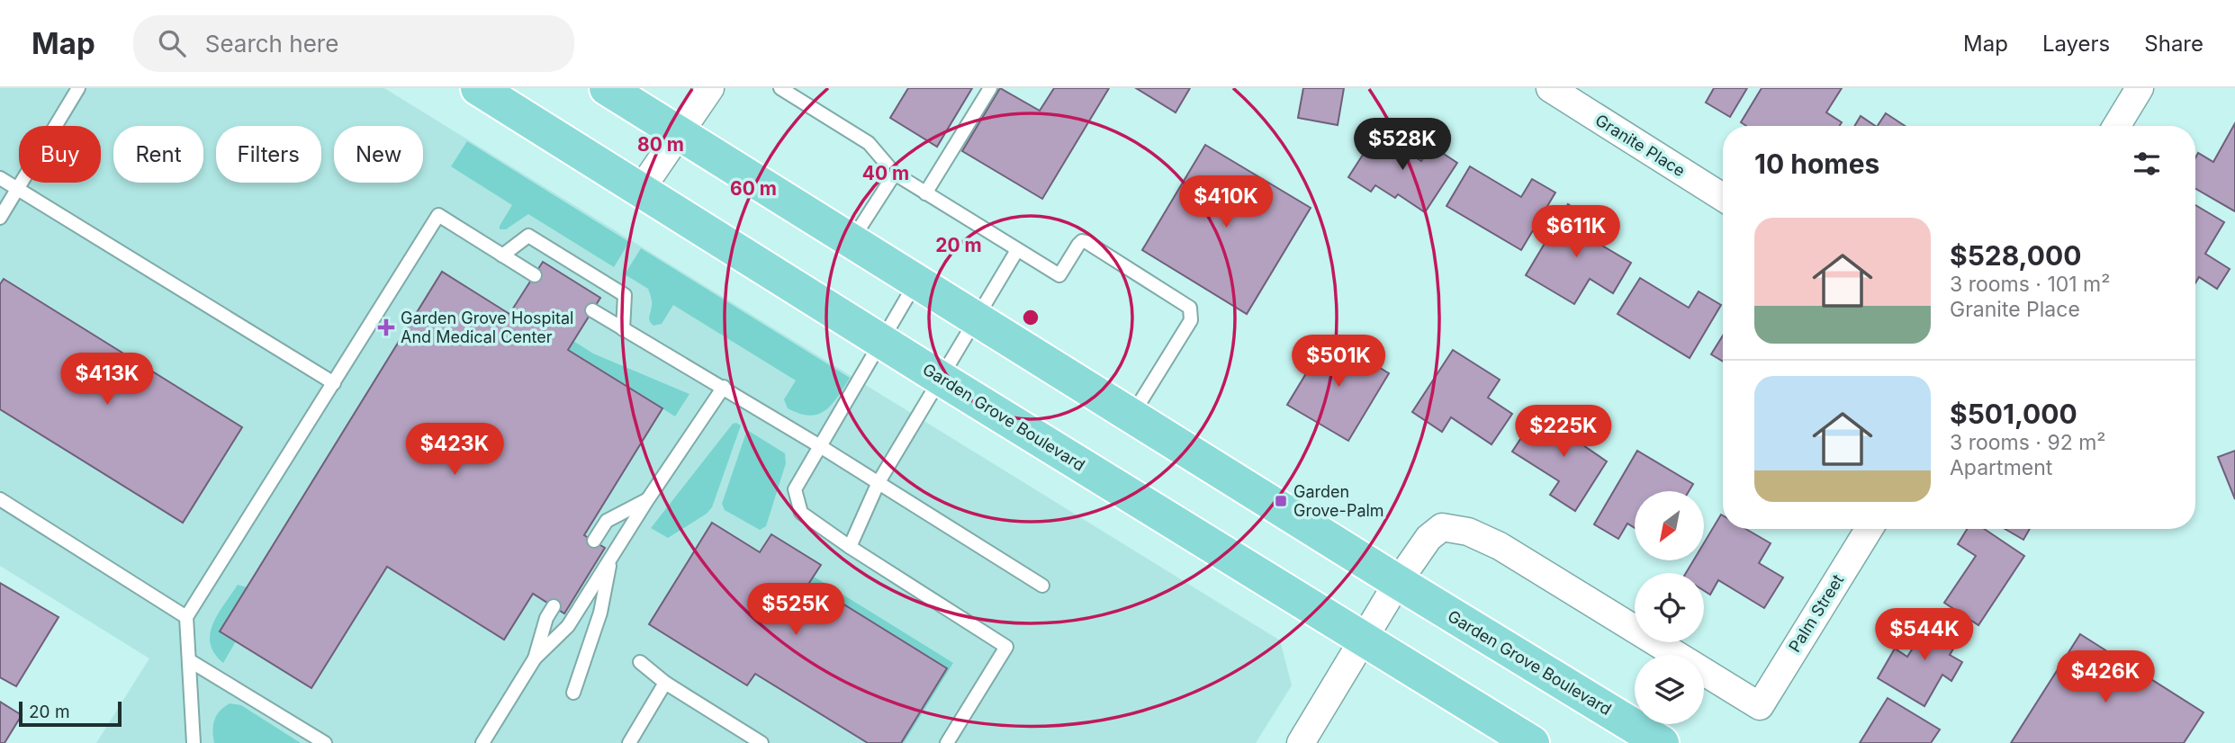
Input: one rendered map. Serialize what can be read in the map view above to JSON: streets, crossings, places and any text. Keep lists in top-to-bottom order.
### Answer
{
  "streets": {
    "main road": ["Garden Grove Boulevard"],
    "street": ["Granite Place", "Palm Street"]
  },
  "crossings": [
    ["Garden Grove Boulevard", "Palm Street"]
  ],
  "places": {
    "health": ["Garden Grove Hospital And Medical Center"],
    "transit": ["Garden Grove-Palm"]
  },
  "scale_bar": "20 m",
  "north": "bottom left",
  "page": {
    "header": "Map",
    "search": "Search here",
    "nav": ["Map", "Layers", "Share"],
    "price": [
      "$528K",
      "$410K",
      "$611K",
      "$501K",
      "$413K",
      "$225K",
      "$423K",
      "$525K",
      "$544K",
      "$426K"
    ],
    "chip": [
      "Buy",
      "Rent",
      "Filters",
      "New"
    ],
    "heading": "10 homes",
    "list": [
      {
        "name": "$528,000",
        "note": "3 rooms · 101 m² · Granite Place"
      },
      {
        "name": "$501,000",
        "note": "3 rooms · 92 m² · Apartment"
      }
    ],
    "scale": "20 m"
  },
  "rings": [
    "80 m",
    "40 m",
    "60 m",
    "20 m"
  ]
}
